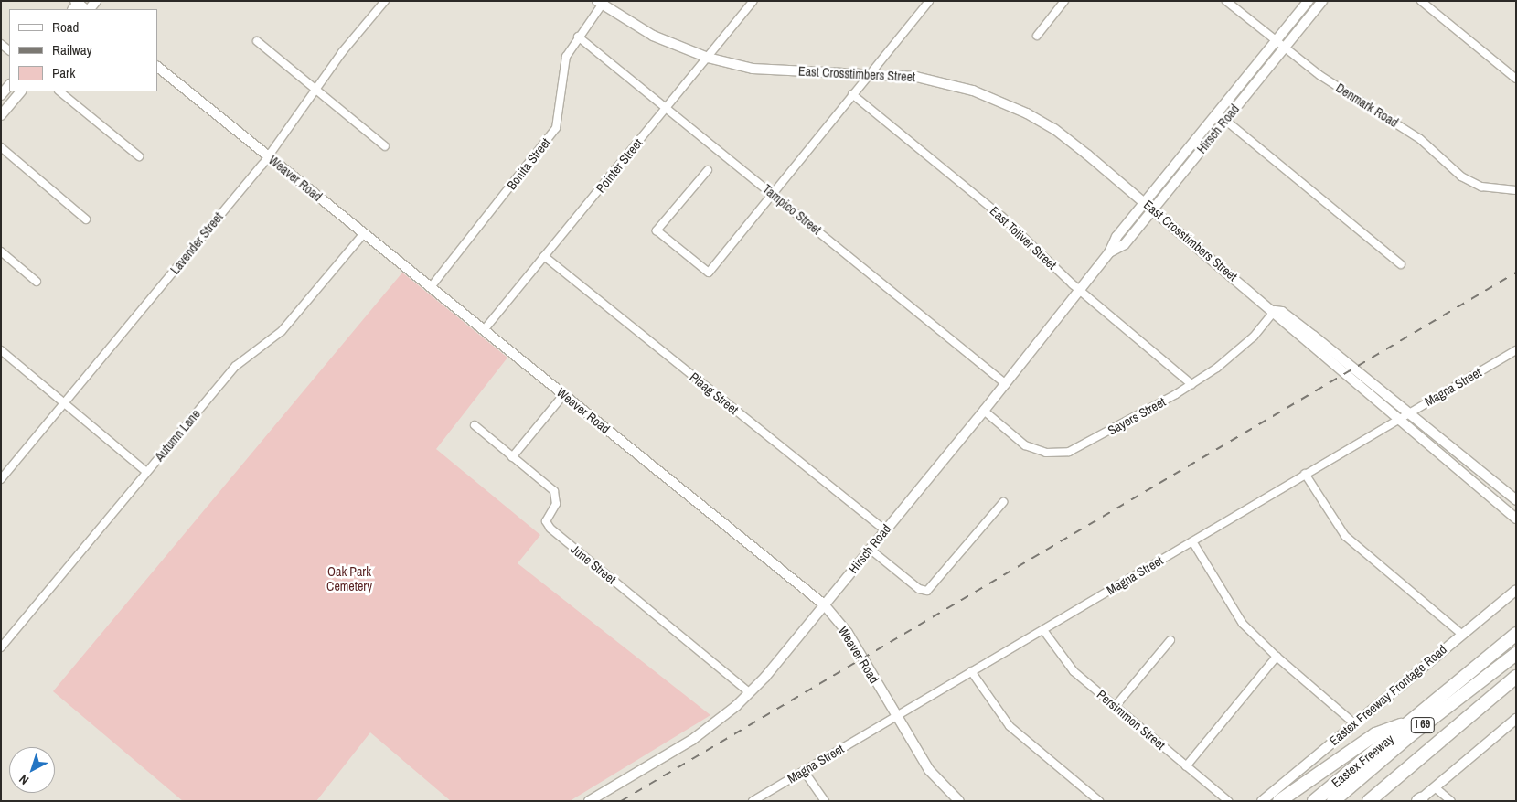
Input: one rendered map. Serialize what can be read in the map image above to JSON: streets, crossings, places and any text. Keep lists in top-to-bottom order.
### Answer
{
  "streets": {
    "highway": ["I 69", "Eastex Freeway"],
    "main road": [
      "East Crosstimbers Street",
      "Hirsch Road",
      "Weaver Road",
      "Eastex Freeway Frontage Road"
    ],
    "street": [
      "Denmark Road",
      "Bonita Street",
      "Pointer Street",
      "Tampico Street",
      "East Toliver Street",
      "Lavender Street",
      "Magna Street",
      "Plaag Street",
      "Sayers Street",
      "Autumn Lane",
      "June Street",
      "Persimmon Street"
    ]
  },
  "crossings": [
    ["East Crosstimbers Street", "Hirsch Road"],
    ["East Crosstimbers Street", "Bonita Street"],
    ["East Crosstimbers Street", "Pointer Street"],
    ["East Crosstimbers Street", "Magna Street"],
    ["East Crosstimbers Street", "Sayers Street"],
    ["Denmark Road", "Hirsch Road"],
    ["Hirsch Road", "Weaver Road"],
    ["Hirsch Road", "Tampico Street"],
    ["Hirsch Road", "East Toliver Street"],
    ["Hirsch Road", "Plaag Street"],
    ["Hirsch Road", "Sayers Street"],
    ["Hirsch Road", "June Street"],
    ["Bonita Street", "Weaver Road"],
    ["Bonita Street", "Tampico Street"],
    ["Pointer Street", "Weaver Road"],
    ["Pointer Street", "Tampico Street"],
    ["Pointer Street", "Plaag Street"],
    ["Weaver Road", "Lavender Street"],
    ["Weaver Road", "Magna Street"],
    ["Weaver Road", "Autumn Lane"],
    ["East Toliver Street", "Sayers Street"],
    ["Magna Street", "Persimmon Street"]
  ],
  "parks": ["Oak Park Cemetery"],
  "legend": ["Road", "Railway", "Park"],
  "north": "bottom left"
}
